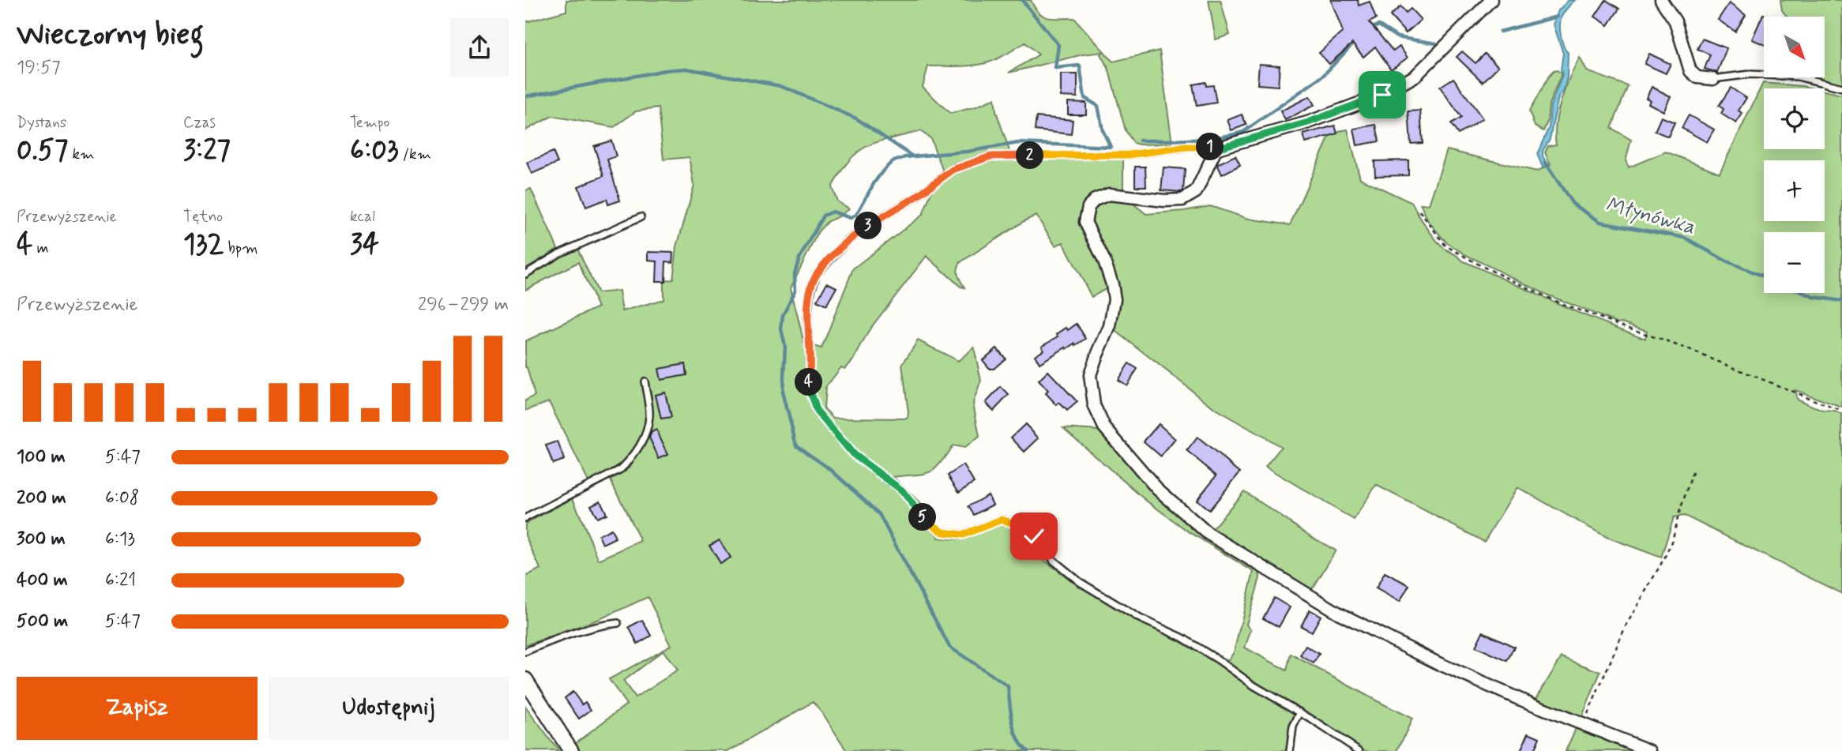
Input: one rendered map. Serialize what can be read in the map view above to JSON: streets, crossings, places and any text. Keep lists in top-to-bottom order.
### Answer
{
  "water": ["Młynówka"],
  "north": "bottom right",
  "page": {
    "heading": ["Wieczorny bieg", "19:57"],
    "map_buttons": ["+", "−"],
    "stats": [
      ["Dystans", "0.57 km"],
      ["Czas", "3:27"],
      ["Tempo", "6:03 /km"],
      ["Przewyższenie", "4 m"],
      ["Tętno", "132 bpm"],
      ["kcal", "34"]
    ],
    "pins": [
      "1",
      "2",
      "3",
      "4",
      "5"
    ],
    "chart": ["Przewyższenie", "296–299 m"],
    "list": [
      {
        "name": "100 m",
        "note": "5:47"
      },
      {
        "name": "200 m",
        "note": "6:08"
      },
      {
        "name": "300 m",
        "note": "6:13"
      },
      {
        "name": "400 m",
        "note": "6:21"
      },
      {
        "name": "500 m",
        "note": "5:47"
      }
    ],
    "buttons": ["Zapisz", "Udostępnij"]
  }
}
